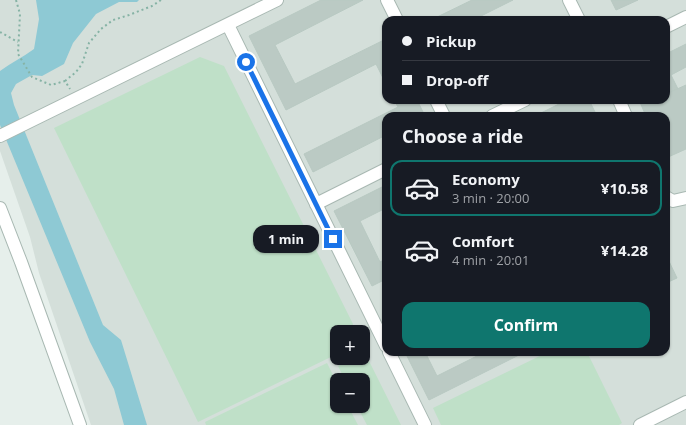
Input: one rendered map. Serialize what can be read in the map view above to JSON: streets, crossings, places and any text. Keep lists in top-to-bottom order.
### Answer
{
  "page": {
    "banner": ["Pickup", "Drop-off"],
    "heading": "Choose a ride",
    "list": [
      {
        "name": "Economy",
        "note": "3 min · 20:00",
        "value": "¥10.58"
      },
      {
        "name": "Comfort",
        "note": "4 min · 20:01",
        "value": "¥14.28"
      }
    ],
    "bubble": "1 min",
    "buttons": "Confirm",
    "map_buttons": ["+", "−"]
  }
}
